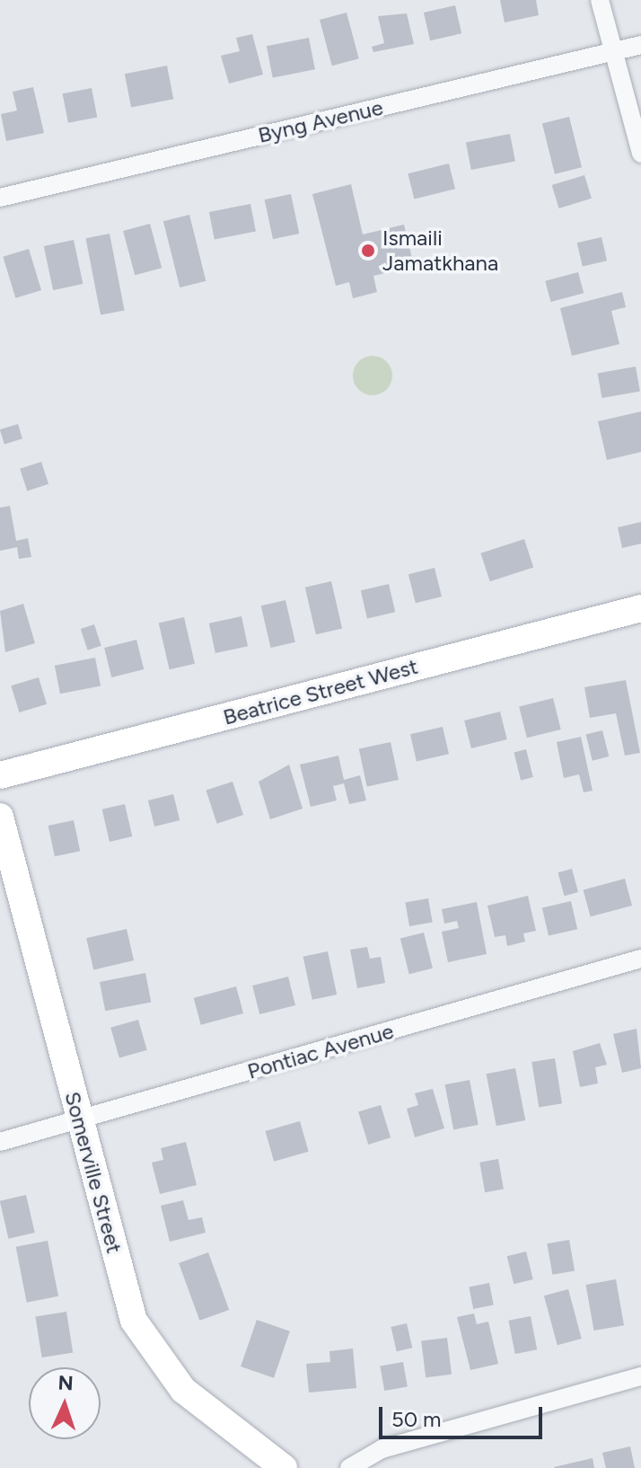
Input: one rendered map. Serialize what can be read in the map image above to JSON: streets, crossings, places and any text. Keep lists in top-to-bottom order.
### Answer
{
  "streets": {
    "street": [
      "Byng Avenue",
      "Beatrice Street West",
      "Pontiac Avenue",
      "Somerville Street"
    ]
  },
  "crossings": [
    ["Pontiac Avenue", "Somerville Street"]
  ],
  "places": ["Ismaili Jamatkhana"],
  "scale_bar": "50 m",
  "north": "top"
}
